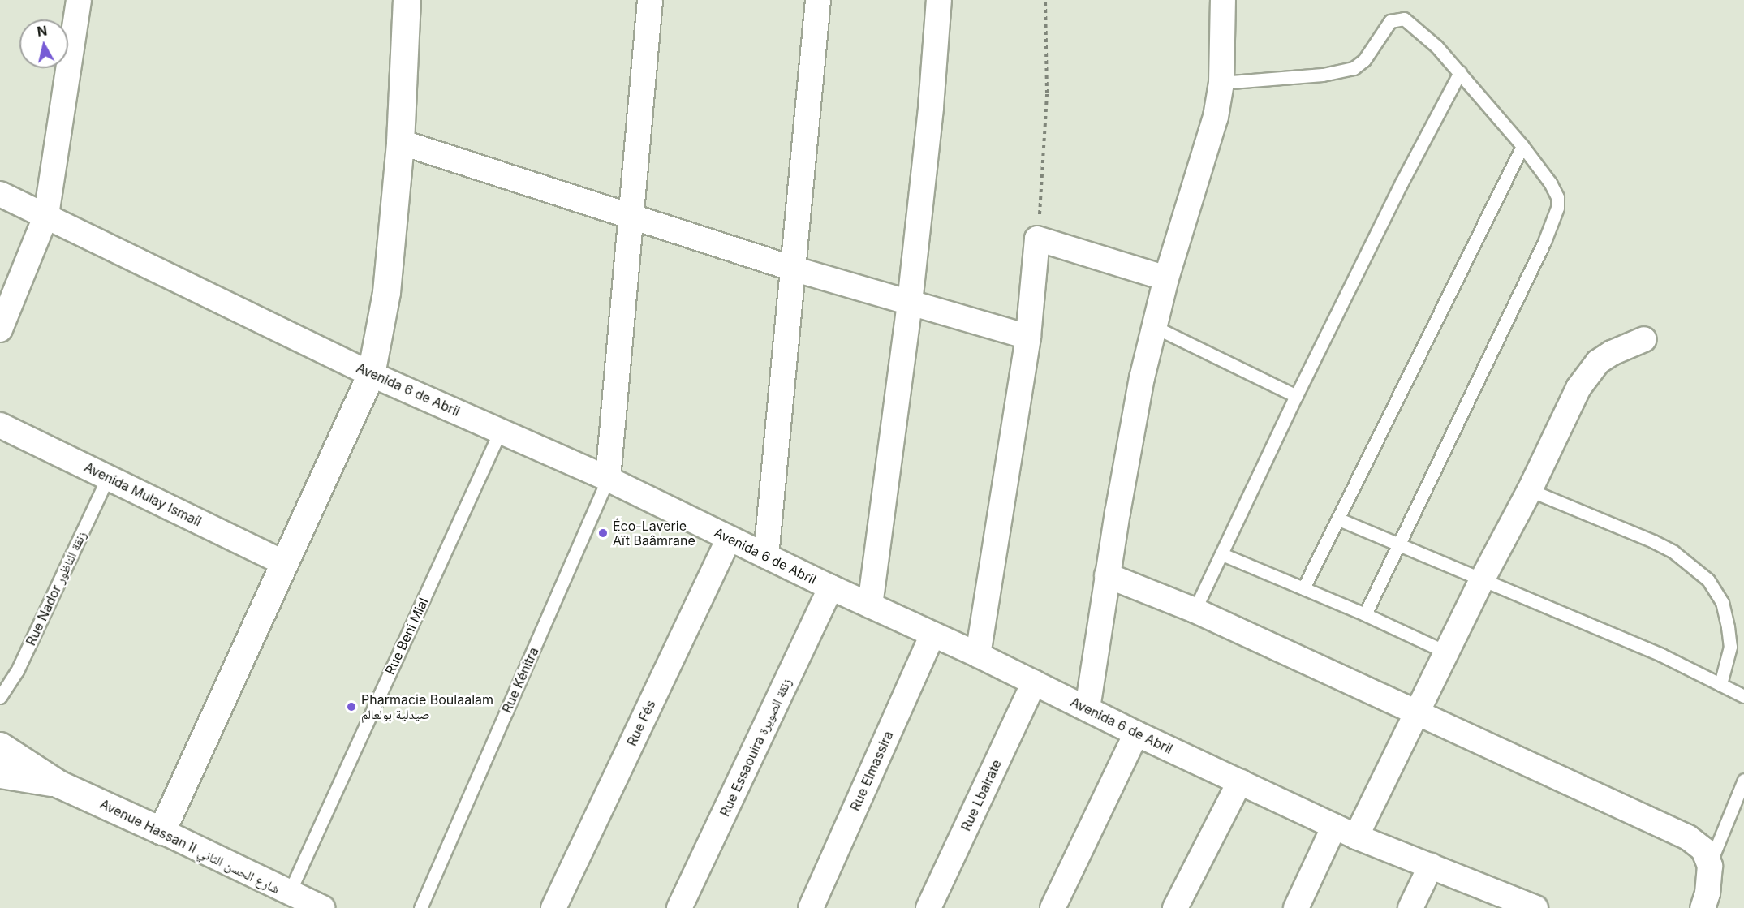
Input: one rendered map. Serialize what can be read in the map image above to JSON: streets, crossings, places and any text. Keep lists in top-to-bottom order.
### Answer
{
  "streets": {
    "main road": ["Avenue Hassan II شارع الحسن الثاني"],
    "street": [
      "Avenida 6 de Abril",
      "Avenida Mulay Ismaíl",
      "Rue Fés",
      "Rue Essaouira زنقة الصويرة",
      "Rue Elmassira",
      "Rue Lbairate"
    ],
    "lane": ["Rue Nador زنقة الناظور", "Rue Beni Mial", "Rue Kénitra"]
  },
  "crossings": [
    ["Avenida 6 de Abril", "Rue Beni Mial"],
    ["Avenida 6 de Abril", "Rue Kénitra"],
    ["Avenida 6 de Abril", "Rue Fés"],
    ["Avenida 6 de Abril", "Rue Essaouira زنقة الصويرة"],
    ["Avenida 6 de Abril", "Rue Elmassira"],
    ["Avenida 6 de Abril", "Rue Lbairate"],
    ["Avenida Mulay Ismaíl", "Rue Nador زنقة الناظور"],
    ["Rue Beni Mial", "Avenue Hassan II شارع الحسن الثاني"]
  ],
  "places": ["Éco-Laverie Aït Baâmrane", "Pharmacie Boulaalam صيدلية بولعالم"],
  "north": "top"
}
